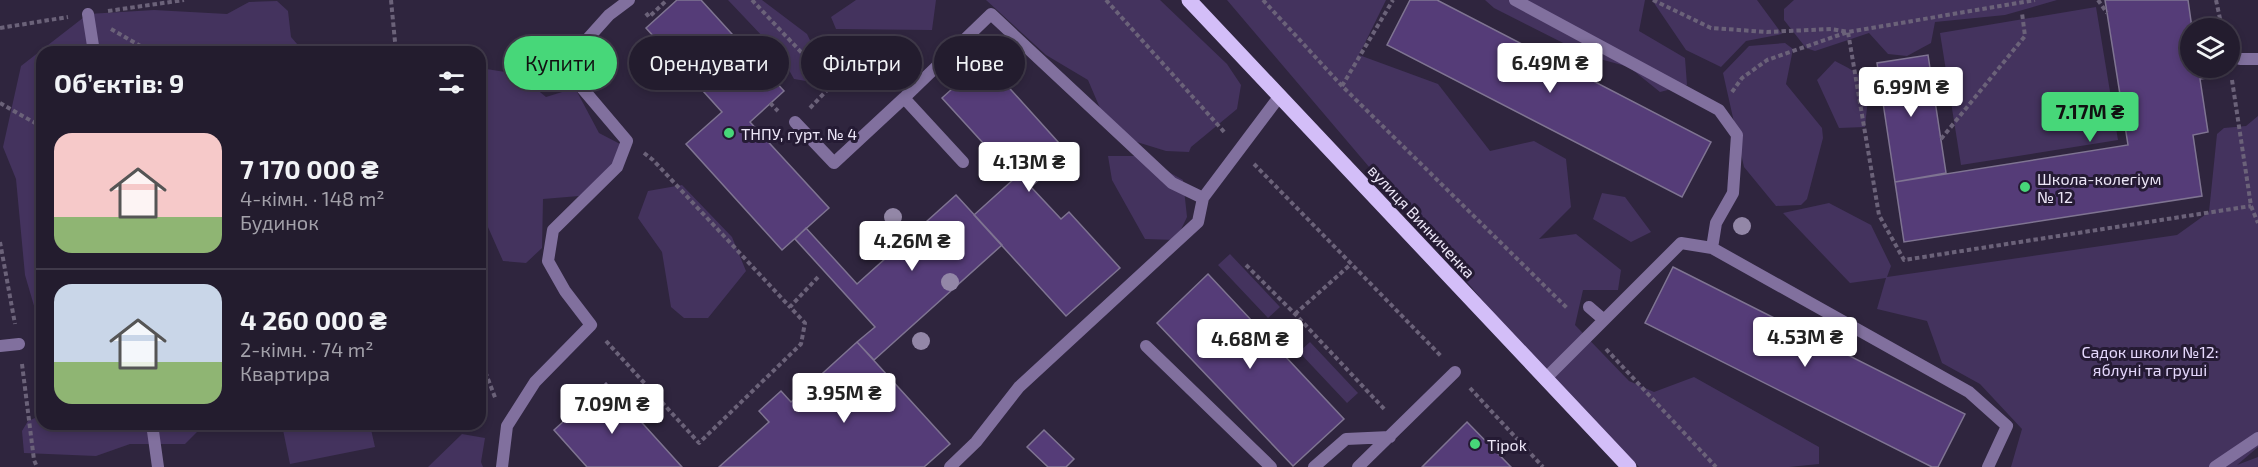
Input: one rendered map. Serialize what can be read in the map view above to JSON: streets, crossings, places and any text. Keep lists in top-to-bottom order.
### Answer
{
  "streets": {
    "main road": ["вулиця Винниченка"]
  },
  "parks": ["Садок школи №12: яблуні та груші"],
  "places": ["ТНПУ, гурт. № 4", "Школа-колегіум № 12", "Tipok"],
  "page": {
    "chip": [
      "Купити",
      "Орендувати",
      "Фільтри",
      "Нове"
    ],
    "price": [
      "6.49M ₴",
      "6.99M ₴",
      "7.17M ₴",
      "4.13M ₴",
      "4.26M ₴",
      "4.53M ₴",
      "4.68M ₴",
      "3.95M ₴",
      "7.09M ₴"
    ],
    "heading": "Об’єктів: 9",
    "list": [
      {
        "name": "7 170 000 ₴",
        "note": "4-кімн. · 148 m² · Будинок"
      },
      {
        "name": "4 260 000 ₴",
        "note": "2-кімн. · 74 m² · Квартира"
      }
    ]
  }
}
